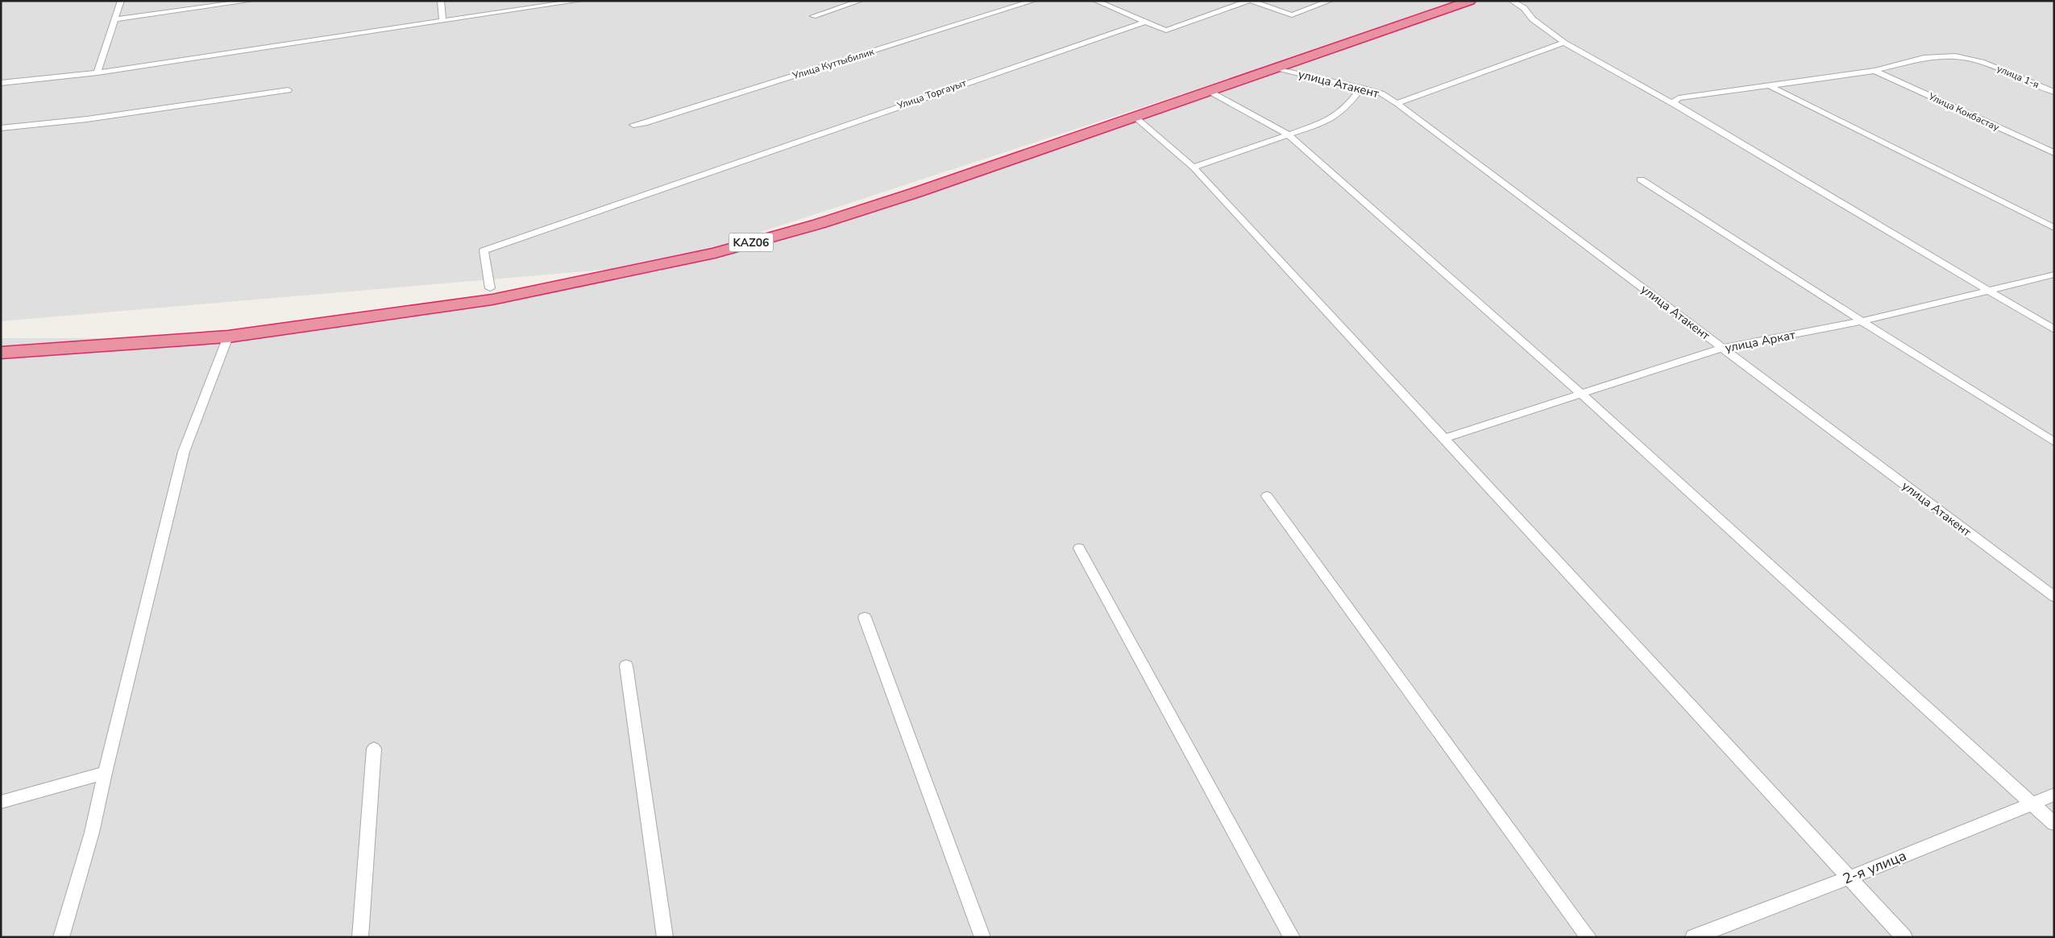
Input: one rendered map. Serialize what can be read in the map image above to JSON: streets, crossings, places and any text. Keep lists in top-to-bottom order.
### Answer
{
  "streets": {
    "highway": ["KАZ06"],
    "street": [
      "Улица Куттыбилик",
      "улица 1-я",
      "улица Атакент",
      "Улица Торгауыт",
      "Улица Кокбастау",
      "улица Аркат",
      "2-я улица"
    ]
  },
  "crossings": [
    ["улица 1-я", "Улица Кокбастау"],
    ["улица Атакент", "KАZ06"],
    ["улица Атакент", "улица Аркат"],
    ["Улица Торгауыт", "KАZ06"]
  ]
}
